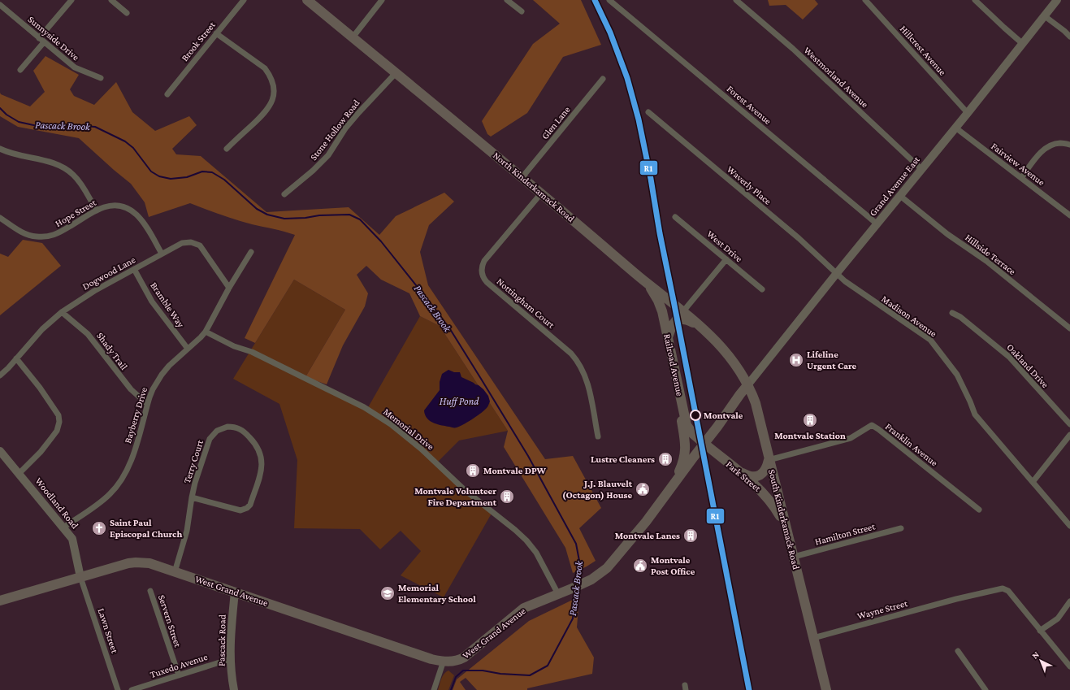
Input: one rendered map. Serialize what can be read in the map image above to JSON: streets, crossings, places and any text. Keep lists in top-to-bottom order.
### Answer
{
  "streets": {
    "main road": [
      "Grand Avenue East",
      "North Kinderkamack Road",
      "Railroad Avenue",
      "Park Street",
      "Woodland Road",
      "South Kinderkamack Road",
      "West Grand Avenue",
      "Pascack Road"
    ],
    "street": [
      "Sunnyside Drive",
      "Brook Street",
      "Hillcrest Avenue",
      "Westmorland Avenue",
      "Forest Avenue",
      "Glen Lane",
      "Stone Hollow Road",
      "Fairview Avenue",
      "Waverly Place",
      "Hope Street",
      "West Drive",
      "Hillside Terrace",
      "Dogwood Lane",
      "Nottingham Court",
      "Bramble Way",
      "Madison Avenue",
      "Shady Trail",
      "Oakland Drive",
      "Bayberry Drive",
      "Memorial Drive",
      "Franklin Avenue",
      "Terry Court",
      "Hamilton Street",
      "Wayne Street",
      "Servern Street",
      "Lawn Street",
      "Tuxedo Avenue"
    ]
  },
  "crossings": [
    ["Hillcrest Avenue", "Grand Avenue East"],
    ["Westmorland Avenue", "Grand Avenue East"],
    ["Forest Avenue", "Grand Avenue East"],
    ["Glen Lane", "North Kinderkamack Road"],
    ["Stone Hollow Road", "North Kinderkamack Road"],
    ["Fairview Avenue", "Grand Avenue East"],
    ["Waverly Place", "Grand Avenue East"],
    ["Waverly Place", "Madison Avenue"],
    ["Grand Avenue East", "North Kinderkamack Road"],
    ["Grand Avenue East", "Hillside Terrace"],
    ["Grand Avenue East", "Madison Avenue"],
    ["Grand Avenue East", "South Kinderkamack Road"],
    ["Grand Avenue East", "West Grand Avenue"],
    ["North Kinderkamack Road", "Nottingham Court"],
    ["North Kinderkamack Road", "Railroad Avenue"],
    ["North Kinderkamack Road", "South Kinderkamack Road"],
    ["North Kinderkamack Road", "West Grand Avenue"],
    ["Hope Street", "Dogwood Lane"],
    ["Dogwood Lane", "Bramble Way"],
    ["Dogwood Lane", "Shady Trail"],
    ["Dogwood Lane", "Bayberry Drive"],
    ["Bramble Way", "Bayberry Drive"],
    ["Shady Trail", "Bayberry Drive"],
    ["Railroad Avenue", "Park Street"],
    ["Railroad Avenue", "West Grand Avenue"],
    ["Bayberry Drive", "Memorial Drive"],
    ["Bayberry Drive", "Woodland Road"],
    ["Memorial Drive", "West Grand Avenue"],
    ["Franklin Avenue", "South Kinderkamack Road"],
    ["Terry Court", "West Grand Avenue"],
    ["Park Street", "South Kinderkamack Road"],
    ["Park Street", "West Grand Avenue"],
    ["Woodland Road", "West Grand Avenue"],
    ["Woodland Road", "Lawn Street"],
    ["South Kinderkamack Road", "Hamilton Street"],
    ["South Kinderkamack Road", "West Grand Avenue"],
    ["South Kinderkamack Road", "Wayne Street"],
    ["West Grand Avenue", "Lawn Street"],
    ["West Grand Avenue", "Pascack Road"],
    ["Servern Street", "Tuxedo Avenue"],
    ["Pascack Road", "Tuxedo Avenue"]
  ],
  "water": ["Pascack Brook", "Huff Pond"],
  "places": {
    "hospital": ["Lifeline Urgent Care"],
    "other": ["Montvale"],
    "building": [
      "Montvale Station",
      "Lustre Cleaners",
      "Montvale DPW",
      "Montvale Volunteer Fire Department",
      "Montvale Lanes"
    ],
    "public building": ["J.J. Blauvelt (Octagon) House", "Montvale Post Office"],
    "church": ["Saint Paul Episcopal Church"],
    "school or university": ["Memorial Elementary School"]
  },
  "lines": ["transit line R1"],
  "north": "top left"
}
